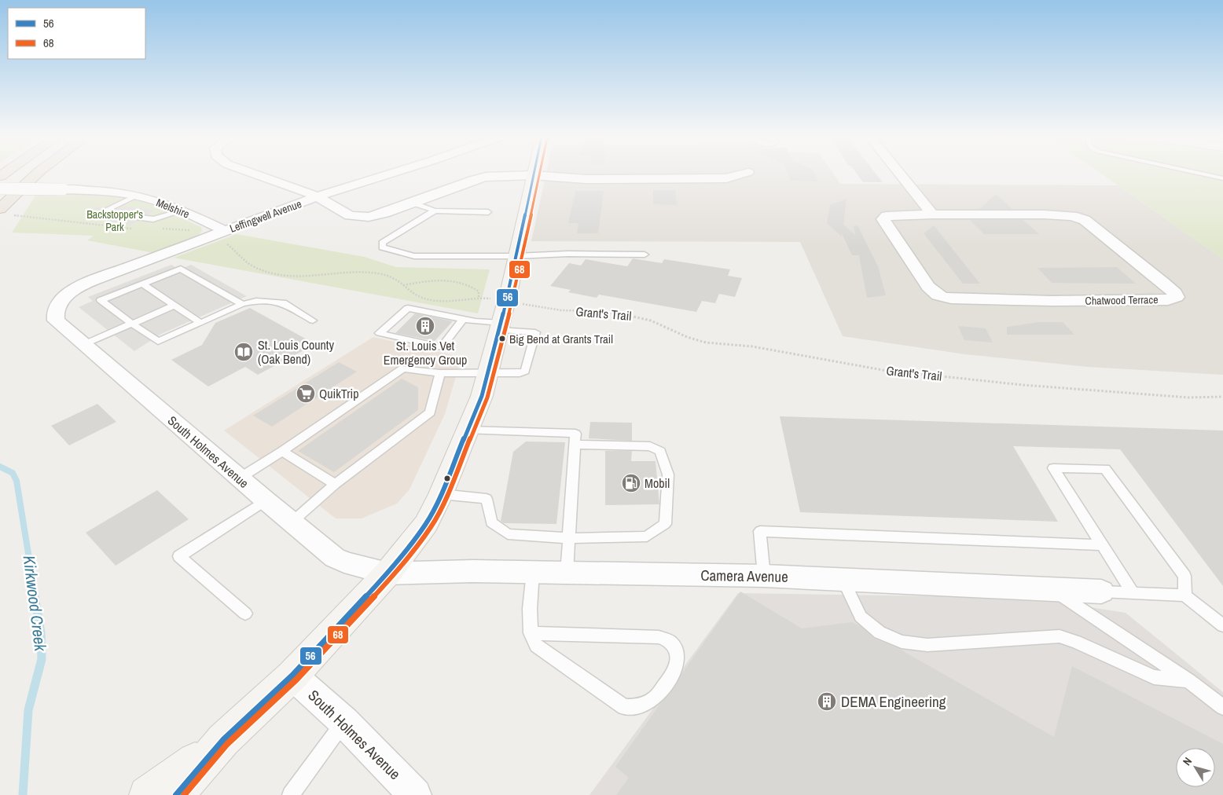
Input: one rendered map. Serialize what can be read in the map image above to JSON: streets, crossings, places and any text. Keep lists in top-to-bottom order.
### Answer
{
  "streets": {
    "street": [
      "Melshire",
      "Leffingwell Avenue",
      "Chatwood Terrace",
      "South Holmes Avenue",
      "Camera Avenue"
    ],
    "path": ["Grant's Trail"]
  },
  "crossings": [
    ["Melshire", "Leffingwell Avenue"],
    ["Leffingwell Avenue", "Grant's Trail"],
    ["Leffingwell Avenue", "South Holmes Avenue"],
    ["South Holmes Avenue", "Camera Avenue"]
  ],
  "water": ["Kirkwood Creek"],
  "parks": ["Backstopper's Park"],
  "places": {
    "building": ["St. Louis Vet Emergency Group", "DEMA Engineering"],
    "other": ["Big Bend at Grants Trail"],
    "library": ["St. Louis County (Oak Bend)"],
    "supermarket": ["QuikTrip"],
    "fuel station": ["Mobil"]
  },
  "lines": ["transit line 56", "transit line 68"],
  "legend": ["56", "68"],
  "north": "top left"
}
